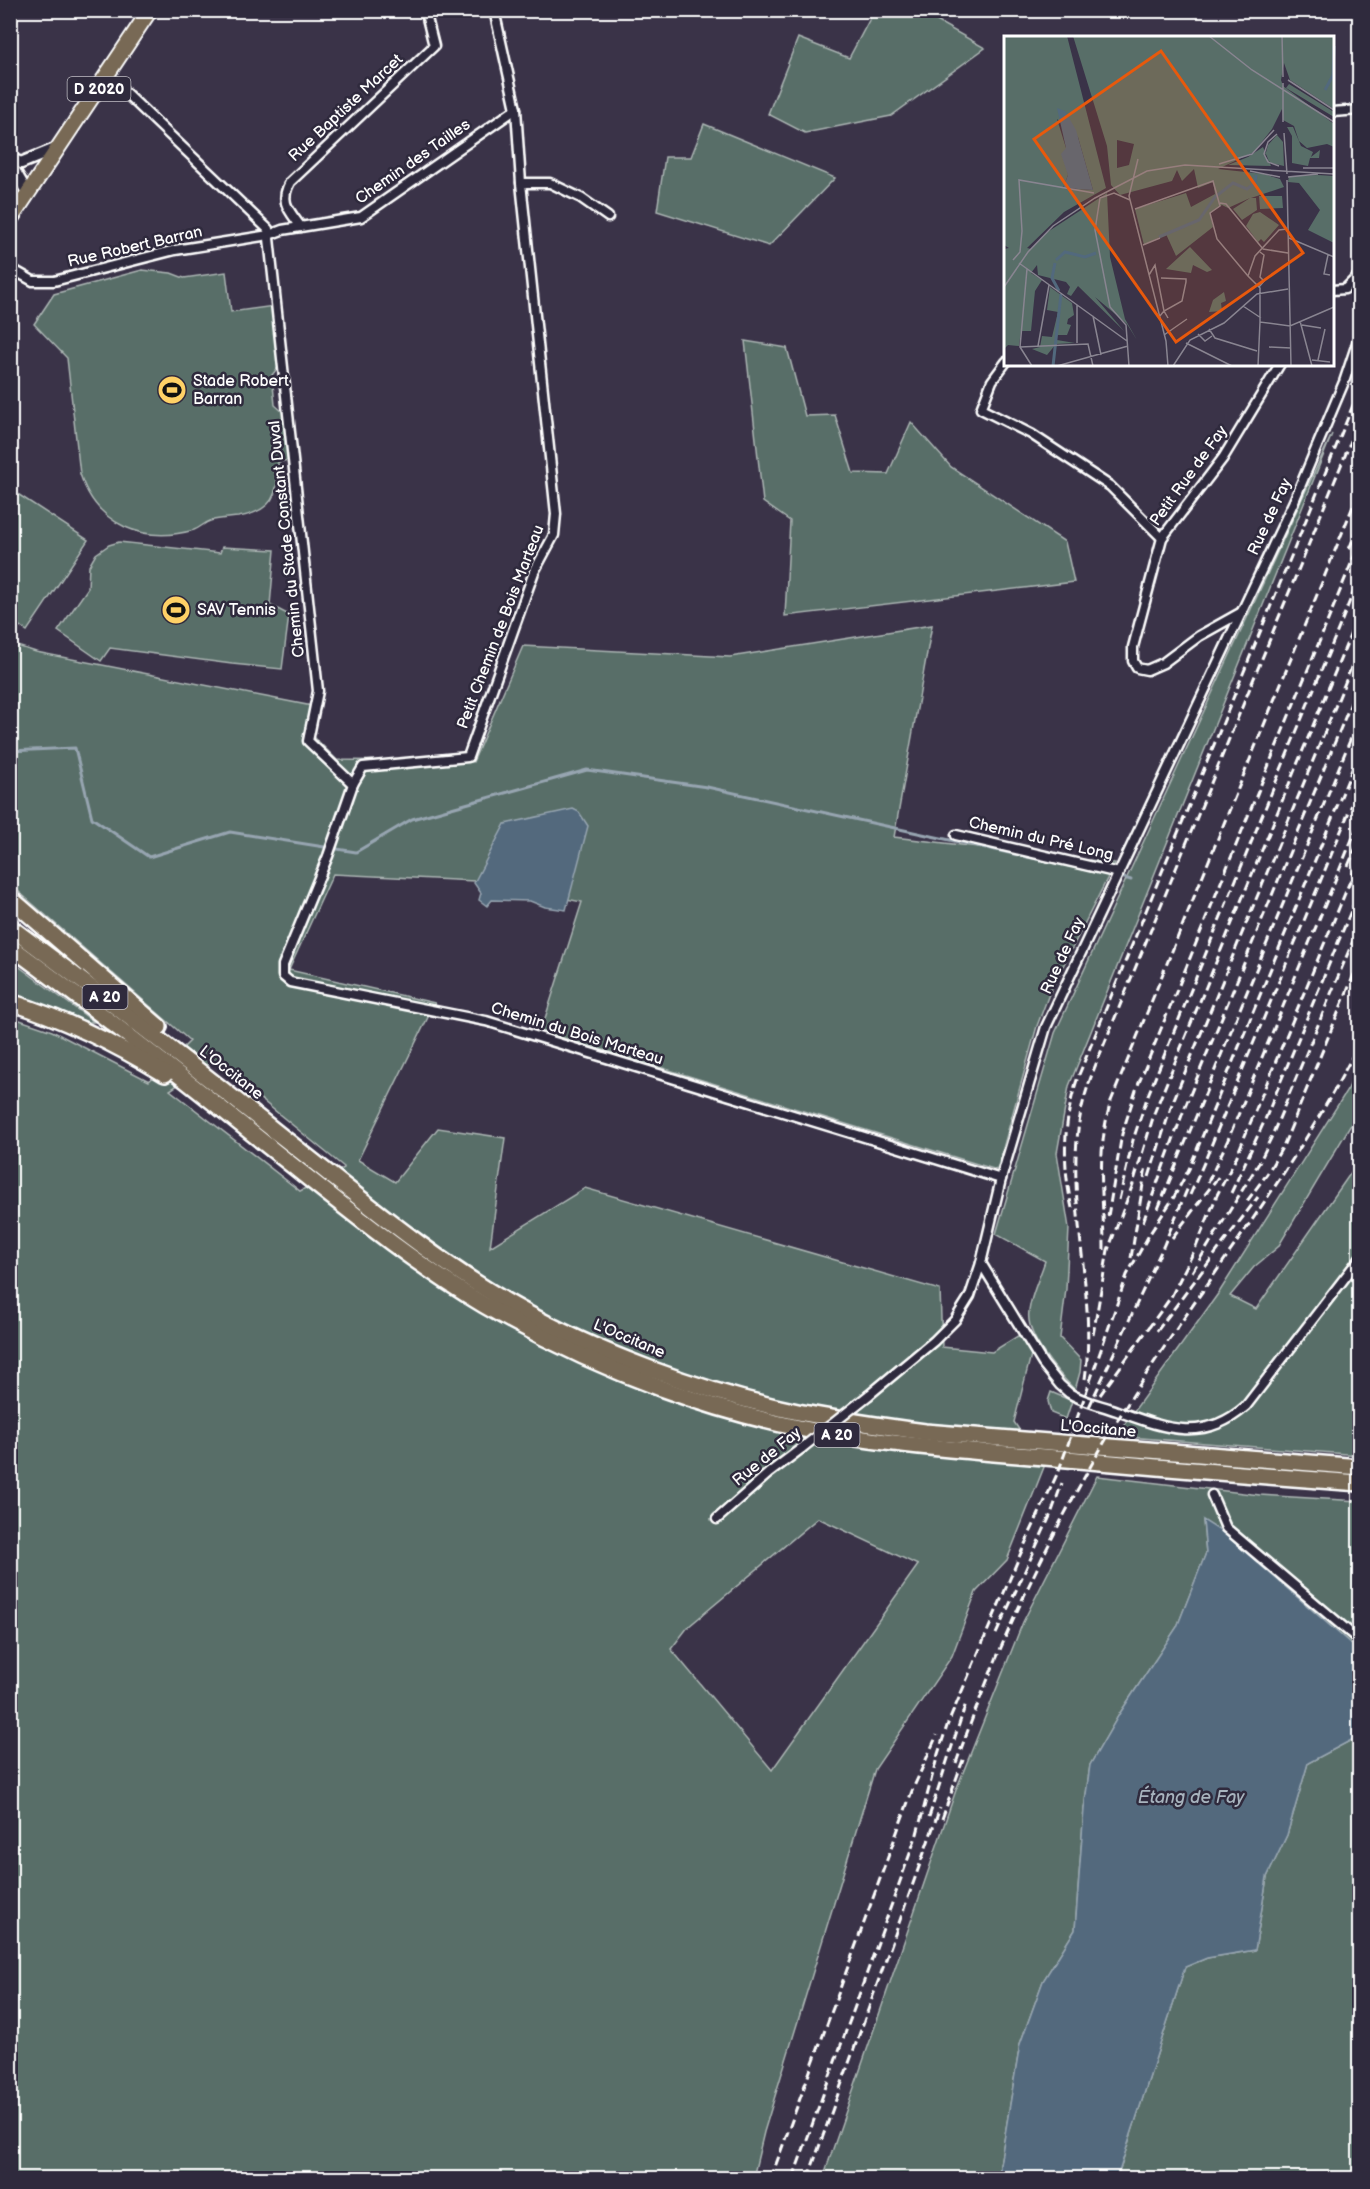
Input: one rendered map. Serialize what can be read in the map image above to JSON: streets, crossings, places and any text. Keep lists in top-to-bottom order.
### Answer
{
  "streets": {
    "highway": ["A 20", "L'Occitane"],
    "main road": ["D 2020"],
    "street": [
      "Rue Baptiste Marcet",
      "Chemin des Tailles",
      "Rue Robert Barran",
      "Petit Rue de Fay",
      "Rue de Fay",
      "Chemin du Stade Constant Duval",
      "Petit Chemin de Bois Marteau",
      "Chemin du Pré Long",
      "Chemin du Bois Marteau"
    ]
  },
  "crossings": [
    ["Rue Baptiste Marcet", "Chemin des Tailles"],
    ["Chemin des Tailles", "Rue Robert Barran"],
    ["Chemin des Tailles", "Chemin du Stade Constant Duval"],
    ["Chemin des Tailles", "Petit Chemin de Bois Marteau"],
    ["Rue Robert Barran", "Chemin du Stade Constant Duval"],
    ["Petit Rue de Fay", "Rue de Fay"],
    ["Rue de Fay", "Chemin du Pré Long"],
    ["Rue de Fay", "Chemin du Bois Marteau"],
    ["Chemin du Stade Constant Duval", "Petit Chemin de Bois Marteau"],
    ["Petit Chemin de Bois Marteau", "Chemin du Bois Marteau"]
  ],
  "water": ["Étang de Fay"],
  "places": {
    "sports": ["Stade Robert Barran", "SAV Tennis"]
  }
}
